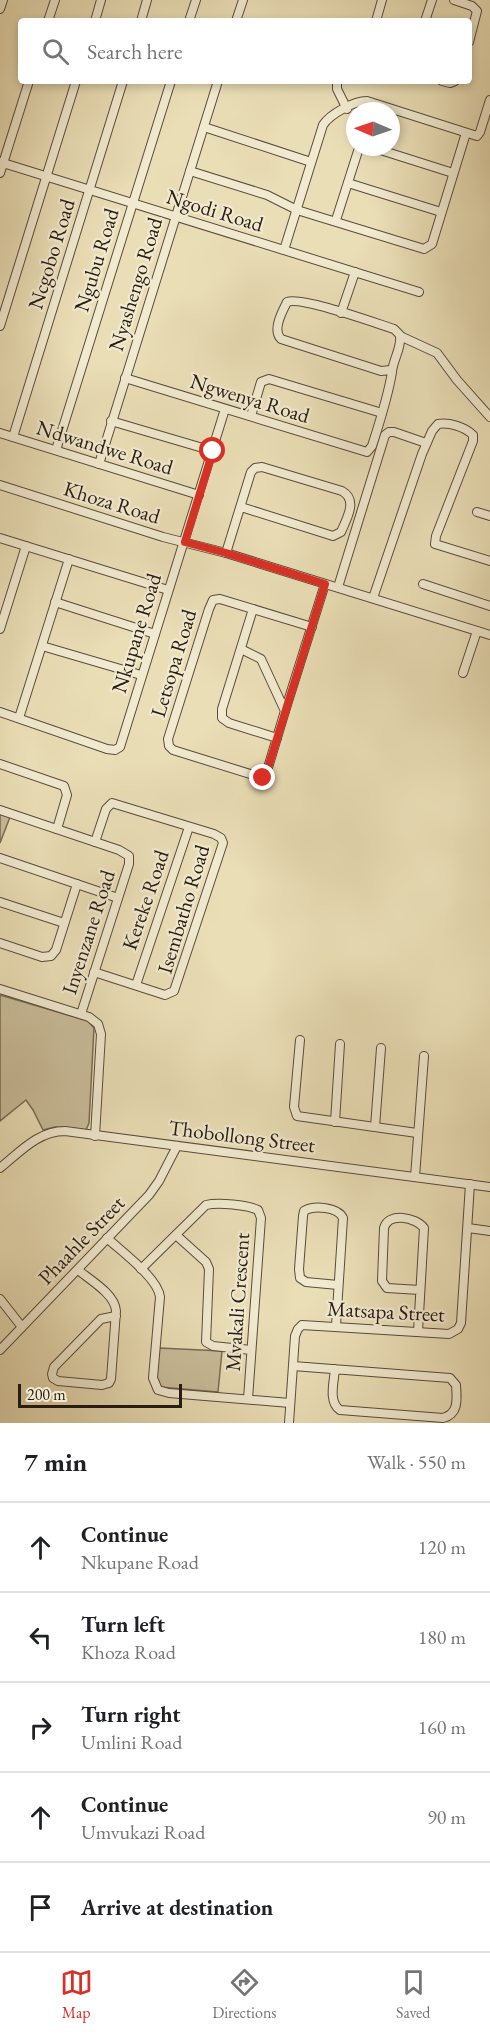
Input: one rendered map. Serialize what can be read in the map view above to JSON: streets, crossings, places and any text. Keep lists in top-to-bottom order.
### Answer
{
  "streets": {
    "street": [
      "Ngodi Road",
      "Ncgobo Road",
      "Ngubu Road",
      "Nyashengo Road",
      "Ngwenya Road",
      "Ndwandwe Road",
      "Khoza Road",
      "Nkupane Road",
      "Letsopa Road",
      "Kereke Road",
      "Isembatho Road",
      "Inyenzane Road",
      "Thobollong Street",
      "Phaahle Street",
      "Mvakali Crescent",
      "Matsapa Street"
    ]
  },
  "crossings": [
    ["Ngodi Road", "Ncgobo Road"],
    ["Ngodi Road", "Ngubu Road"],
    ["Ngodi Road", "Nyashengo Road"],
    ["Ncgobo Road", "Ndwandwe Road"],
    ["Ngubu Road", "Ndwandwe Road"],
    ["Nyashengo Road", "Ngwenya Road"],
    ["Nyashengo Road", "Ndwandwe Road"],
    ["Ngwenya Road", "Nkupane Road"],
    ["Ndwandwe Road", "Nkupane Road"],
    ["Khoza Road", "Nkupane Road"],
    ["Kereke Road", "Isembatho Road"],
    ["Isembatho Road", "Inyenzane Road"],
    ["Thobollong Street", "Phaahle Street"],
    ["Thobollong Street", "Matsapa Street"]
  ],
  "scale_bar": "200 m",
  "north": "left",
  "page": {
    "search": "Search here",
    "scale": "200 m",
    "heading": ["7 min", "Walk · 550 m"],
    "list": [
      ["Continue", "Nkupane Road", "120 m"],
      ["Turn left", "Khoza Road", "180 m"],
      ["Turn right", "Umlini Road", "160 m"],
      ["Continue", "Umvukazi Road", "90 m"],
      "Arrive at destination"
    ],
    "nav": ["Map", "Directions", "Saved"]
  }
}
